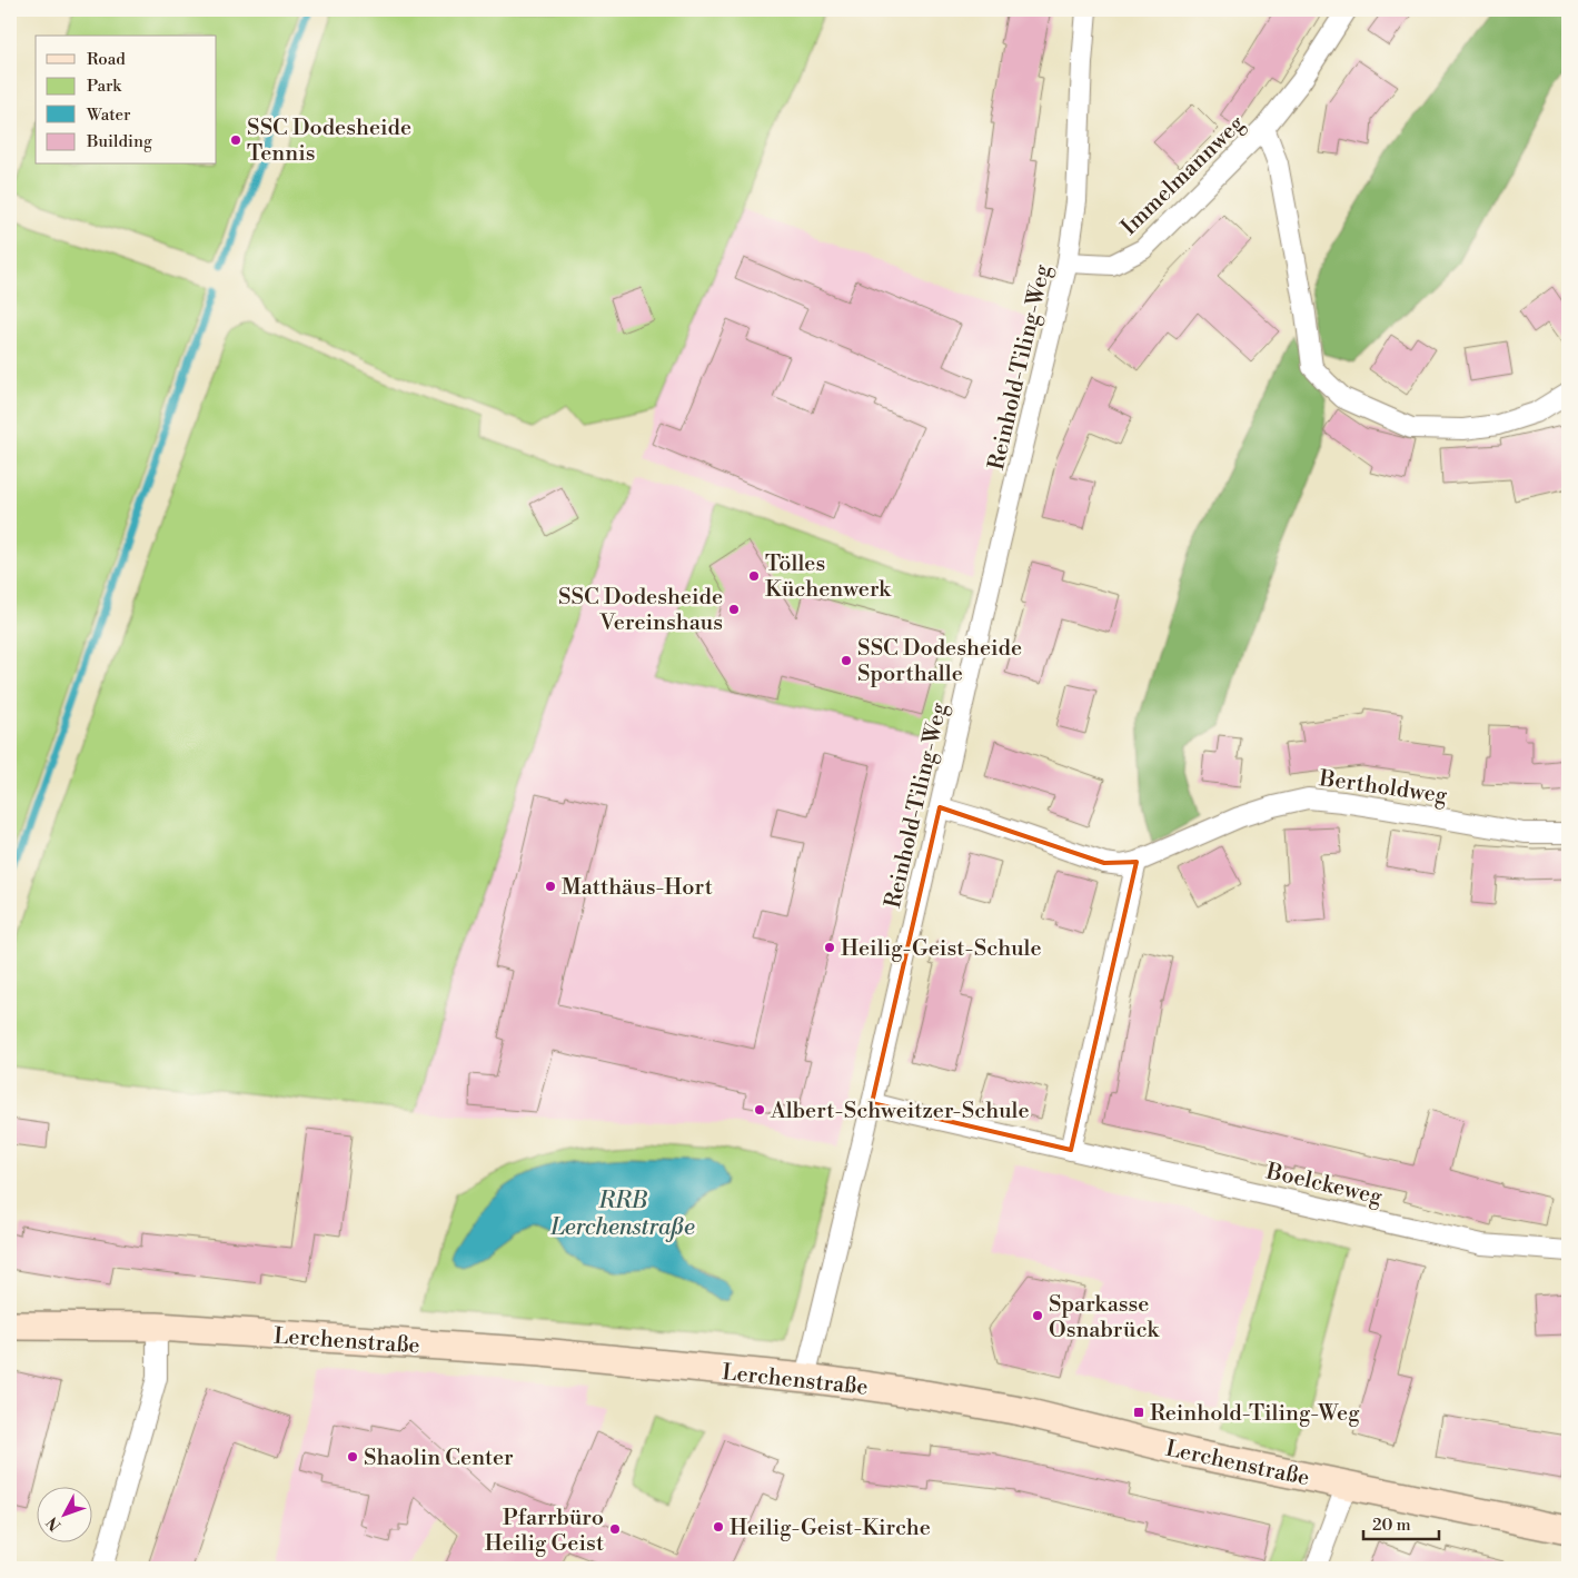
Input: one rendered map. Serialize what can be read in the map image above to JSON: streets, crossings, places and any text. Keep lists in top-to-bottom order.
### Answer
{
  "streets": {
    "street": [
      "Immelmannweg",
      "Reinhold-Tiling-Weg",
      "Bertholdweg",
      "Boelckeweg",
      "Lerchenstraße"
    ]
  },
  "crossings": [
    ["Immelmannweg", "Reinhold-Tiling-Weg"],
    ["Reinhold-Tiling-Weg", "Bertholdweg"],
    ["Reinhold-Tiling-Weg", "Boelckeweg"],
    ["Reinhold-Tiling-Weg", "Lerchenstraße"]
  ],
  "water": ["RRB Lerchenstraße"],
  "places": {
    "other": [
      "SSC Dodesheide Tennis",
      "Tölles Küchenwerk",
      "SSC Dodesheide Vereinshaus",
      "SSC Dodesheide Sporthalle",
      "Matthäus-Hort",
      "Heilig-Geist-Schule",
      "Albert-Schweitzer-Schule",
      "Sparkasse Osnabrück",
      "Shaolin Center",
      "Heilig-Geist-Kirche",
      "Pfarrbüro Heilig Geist"
    ],
    "transit": ["Reinhold-Tiling-Weg"]
  },
  "legend": [
    "Road",
    "Park",
    "Water",
    "Building"
  ],
  "scale_bar": "20 m",
  "north": "bottom left"
}
